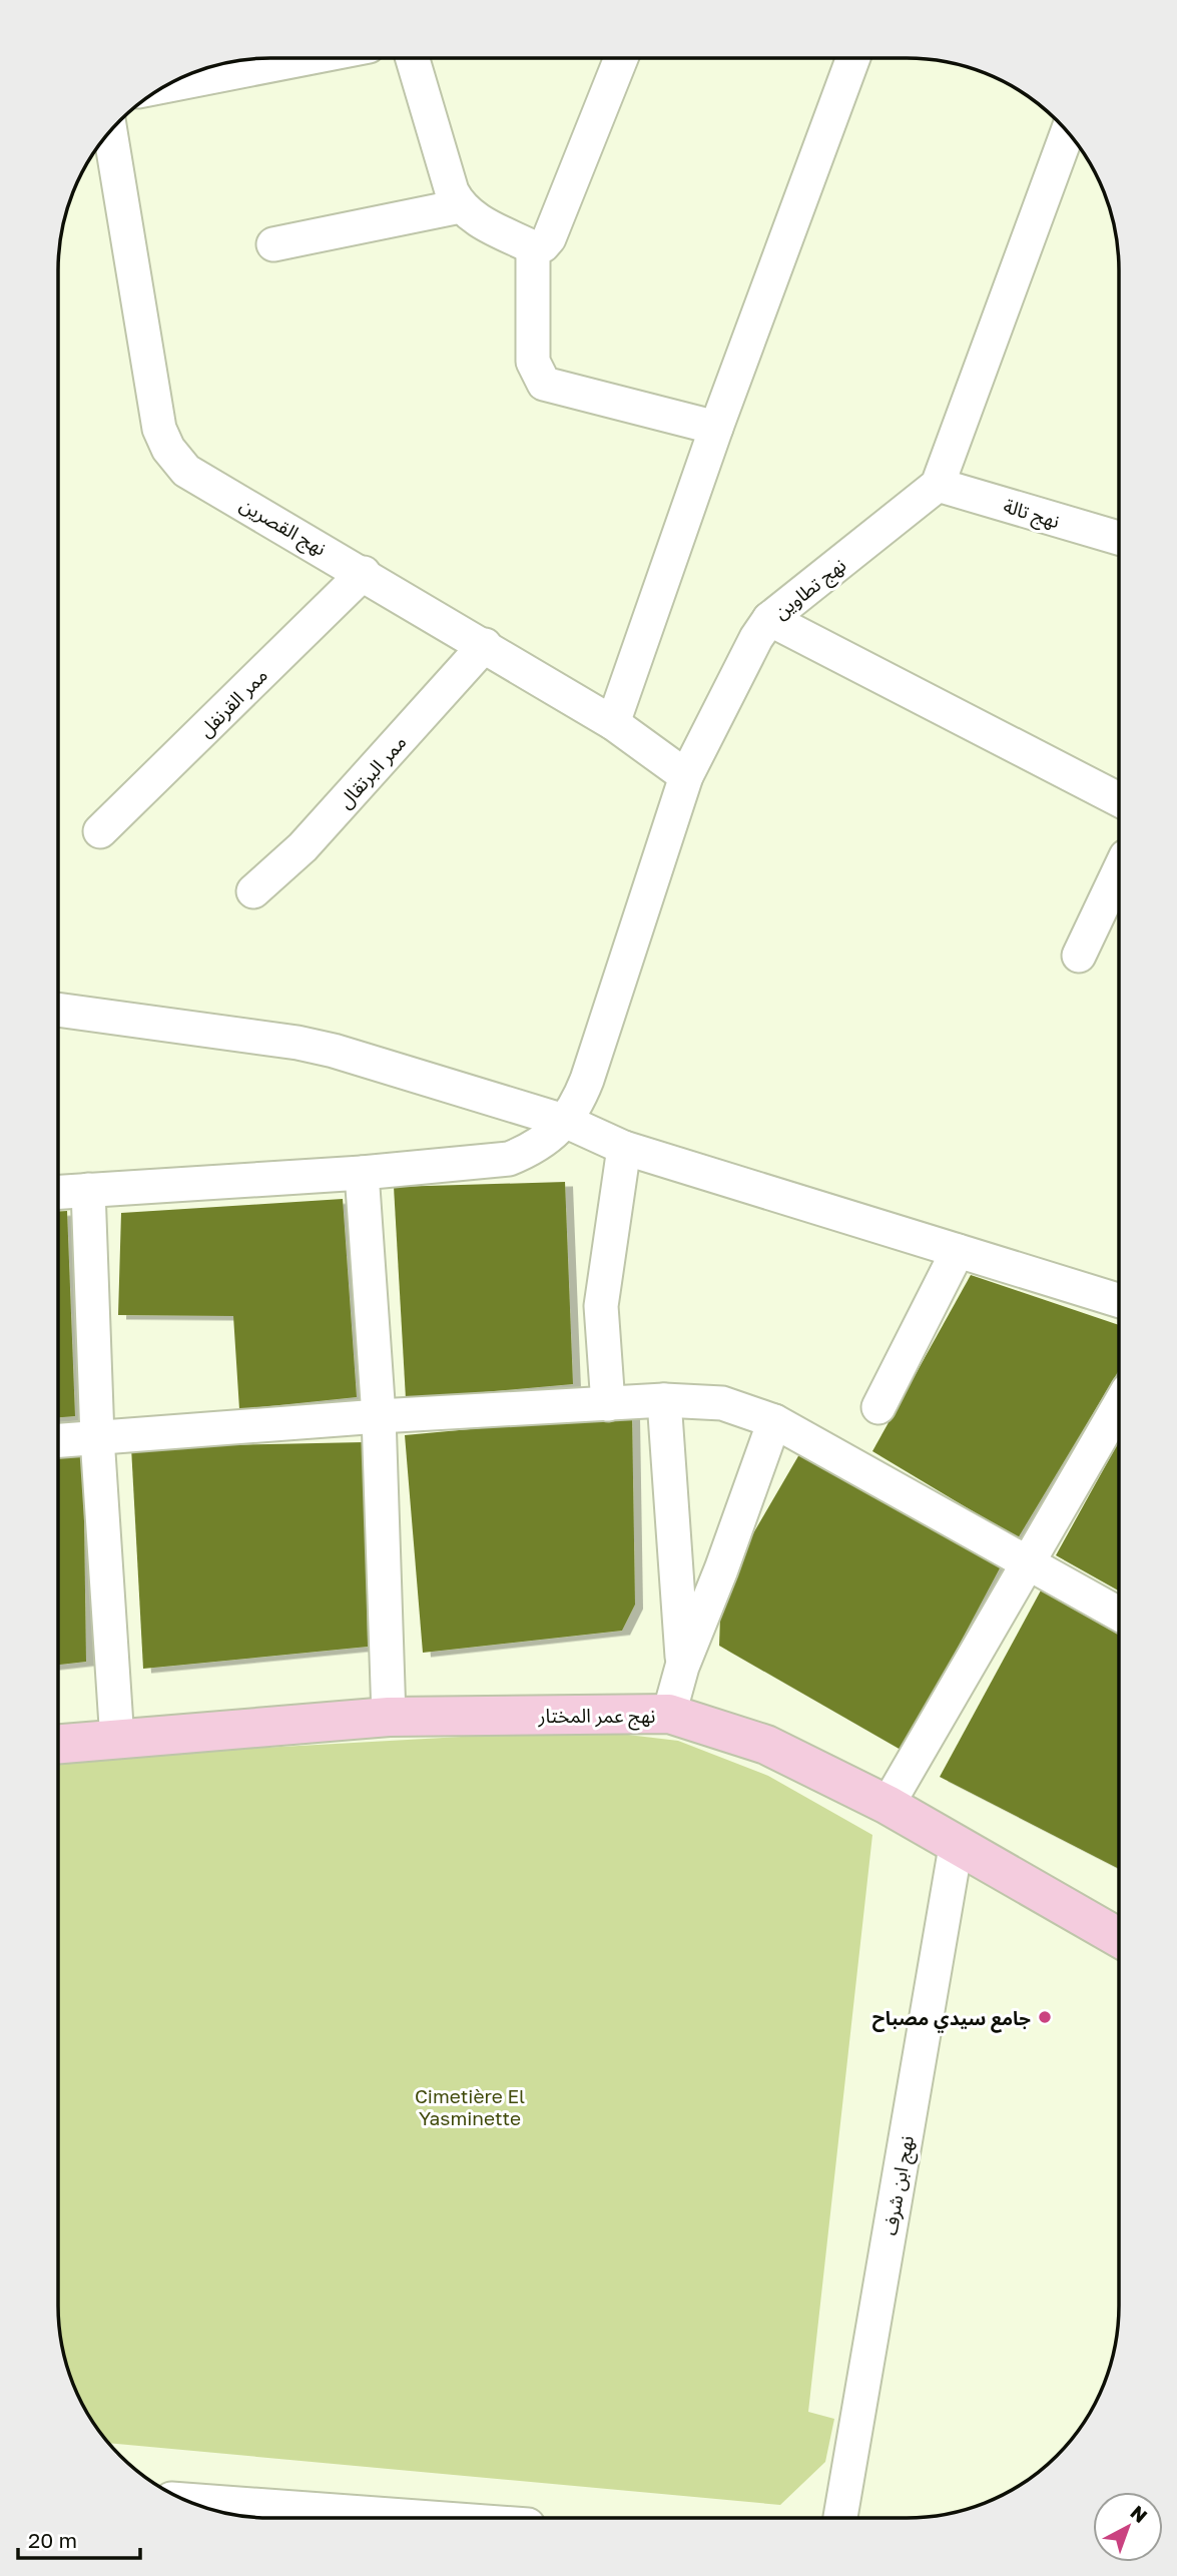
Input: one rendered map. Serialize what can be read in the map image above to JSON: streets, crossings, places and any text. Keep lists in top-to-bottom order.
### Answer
{
  "streets": {
    "street": [
      "نهج تالة",
      "نهج القصرين",
      "نهج تطاوين",
      "ممر القرنفل",
      "ممر البرتقال",
      "نهج عمر المختار",
      "نهج ابن شرف"
    ]
  },
  "crossings": [
    ["نهج تالة", "نهج تطاوين"],
    ["نهج القصرين", "نهج تطاوين"],
    ["نهج القصرين", "ممر القرنفل"],
    ["نهج القصرين", "ممر البرتقال"],
    ["نهج عمر المختار", "نهج ابن شرف"]
  ],
  "parks": ["Cimetière El Yasminette"],
  "places": ["جامع سيدي مصباح"],
  "scale_bar": "20 m",
  "north": "top right"
}
